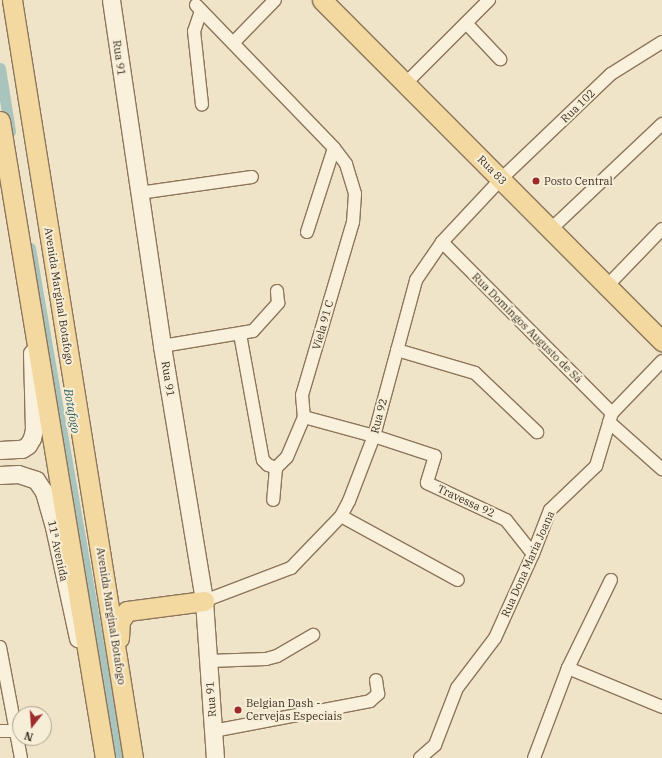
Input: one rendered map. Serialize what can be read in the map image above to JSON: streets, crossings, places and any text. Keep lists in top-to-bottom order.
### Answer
{
  "streets": {
    "main road": ["Rua 83", "Avenida Marginal Botafogo"],
    "street": [
      "Rua 91",
      "Rua 102",
      "Viela 91 C",
      "Rua Domingos Augusto de Sá",
      "Rua 92",
      "Travessa 92",
      "11ª Avenida",
      "Rua Dona Maria Joana"
    ]
  },
  "crossings": [
    ["Rua 91", "Rua 92"],
    ["Rua 102", "Rua 83"],
    ["Rua 102", "Rua 92"],
    ["Rua 83", "Rua 92"],
    ["Viela 91 C", "Travessa 92"],
    ["Rua Domingos Augusto de Sá", "Rua 92"],
    ["Rua Domingos Augusto de Sá", "Rua Dona Maria Joana"],
    ["Rua 92", "Travessa 92"],
    ["Travessa 92", "Rua Dona Maria Joana"]
  ],
  "water": ["Botafogo"],
  "places": ["Posto Central", "Belgian Dash - Cervejas Especiais"],
  "north": "bottom"
}
